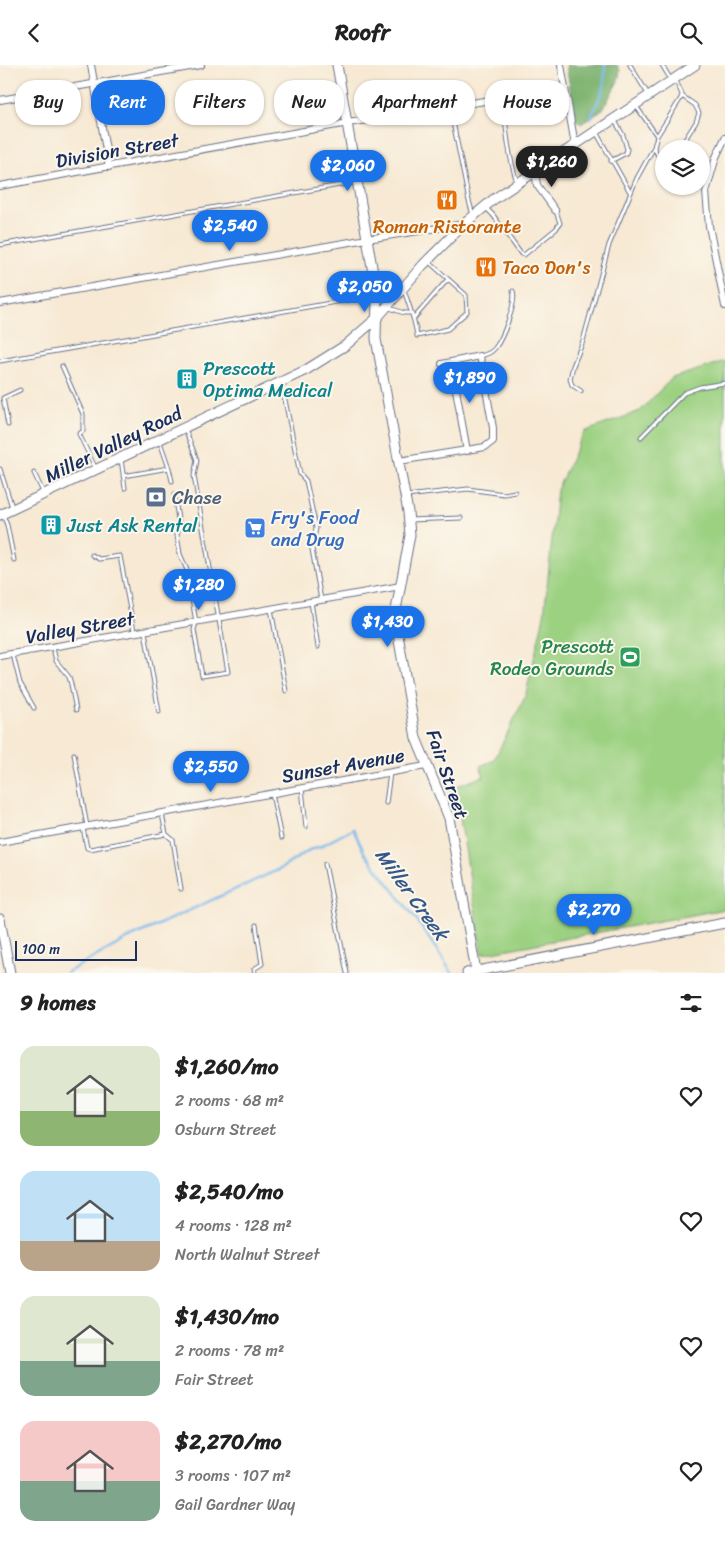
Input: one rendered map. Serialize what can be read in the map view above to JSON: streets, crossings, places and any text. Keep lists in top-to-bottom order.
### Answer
{
  "streets": {
    "street": [
      "Division Street",
      "Miller Valley Road",
      "Valley Street",
      "Sunset Avenue",
      "Fair Street"
    ]
  },
  "crossings": [
    ["Division Street", "Fair Street"],
    ["Miller Valley Road", "Fair Street"],
    ["Valley Street", "Fair Street"],
    ["Sunset Avenue", "Fair Street"]
  ],
  "water": ["Miller Creek"],
  "places": {
    "restaurant": ["Roman Ristorante", "Taco Don's"],
    "building": ["Prescott Optima Medical", "Just Ask Rental"],
    "bank": ["Chase"],
    "supermarket": ["Fry's Food and Drug"],
    "sports": ["Prescott Rodeo Grounds"]
  },
  "scale_bar": "100 m",
  "page": {
    "header": "Roofr",
    "chip": [
      "Buy",
      "Rent",
      "Filters",
      "New",
      "Apartment",
      "House"
    ],
    "price": [
      "$1,260",
      "$2,060",
      "$2,540",
      "$2,050",
      "$1,890",
      "$1,280",
      "$1,430",
      "$2,550",
      "$2,270"
    ],
    "scale": "100 m",
    "heading": "9 homes",
    "list": [
      {
        "name": "$1,260/mo",
        "note": "2 rooms · 68 m² · Osburn Street"
      },
      {
        "name": "$2,540/mo",
        "note": "4 rooms · 128 m² · North Walnut Street"
      },
      {
        "name": "$1,430/mo",
        "note": "2 rooms · 78 m² · Fair Street"
      },
      {
        "name": "$2,270/mo",
        "note": "3 rooms · 107 m² · Gail Gardner Way"
      }
    ]
  }
}
